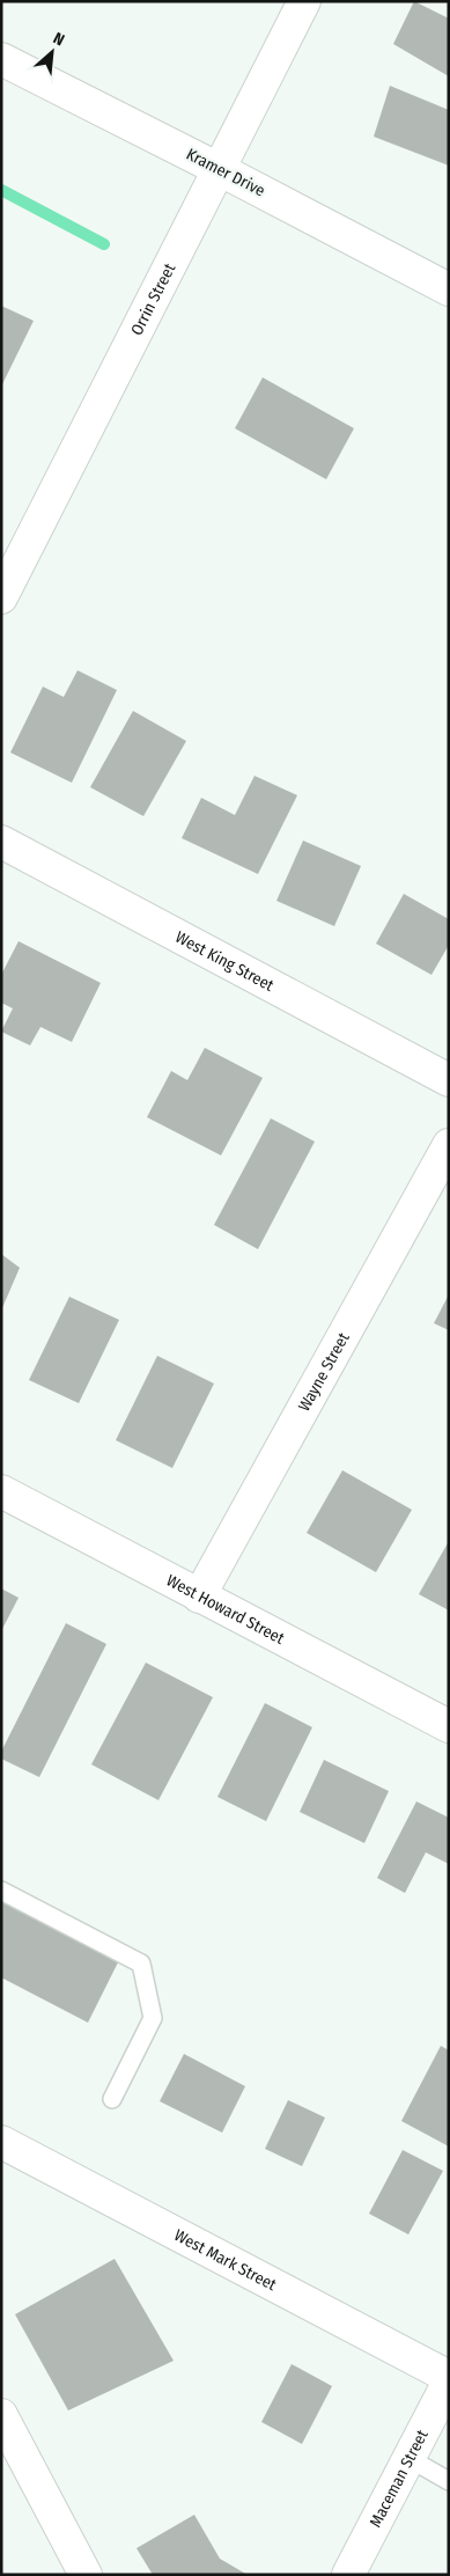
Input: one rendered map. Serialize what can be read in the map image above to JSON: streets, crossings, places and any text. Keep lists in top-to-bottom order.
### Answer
{
  "streets": {
    "street": [
      "Kramer Drive",
      "Orrin Street",
      "West King Street",
      "Wayne Street",
      "West Howard Street",
      "West Mark Street",
      "Maceman Street"
    ]
  },
  "crossings": [
    ["Kramer Drive", "Orrin Street"],
    ["Wayne Street", "West Howard Street"],
    ["West Mark Street", "Maceman Street"]
  ],
  "north": "top right"
}
